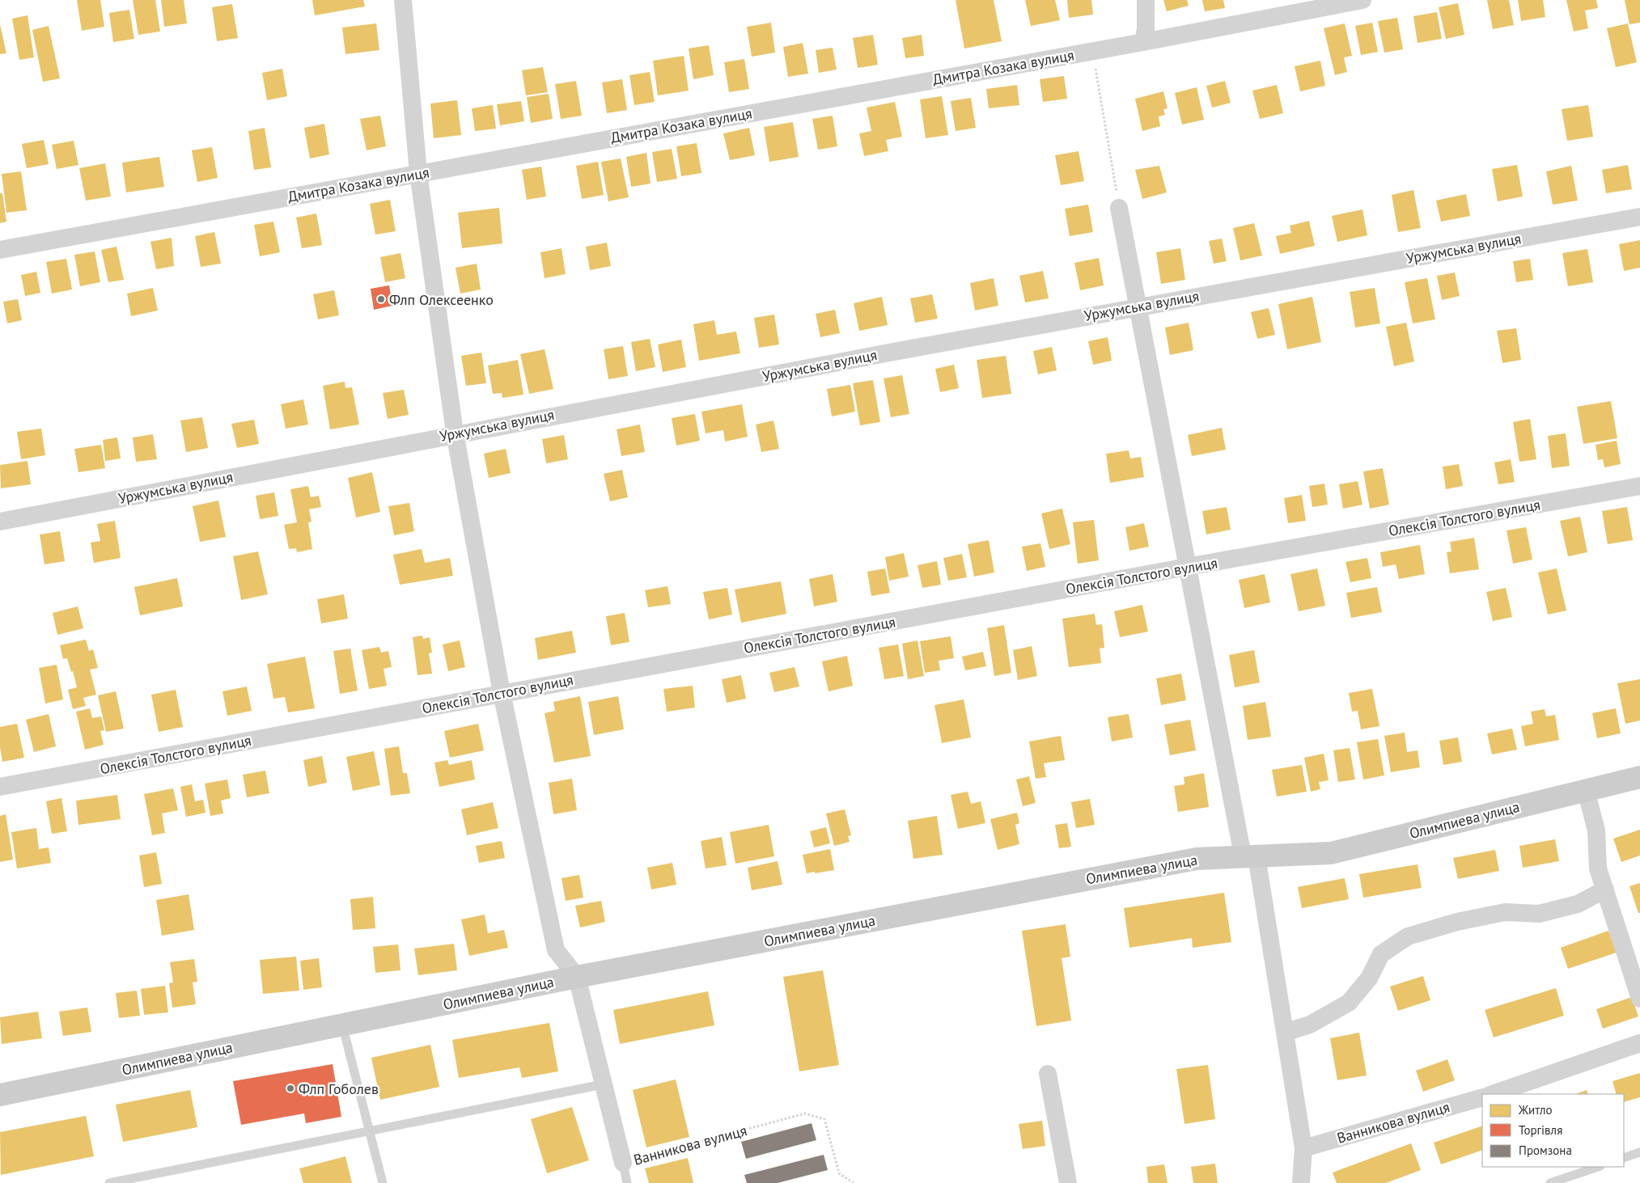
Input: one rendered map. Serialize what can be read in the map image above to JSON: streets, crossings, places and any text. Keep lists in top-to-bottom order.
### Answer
{
  "streets": {
    "main road": ["Олимпиева улица"],
    "street": [
      "Дмитра Козака вулиця",
      "Уржумська вулиця",
      "Олексія Толстого вулиця",
      "Ванникова вулиця"
    ]
  },
  "crossings": [
    ["Олимпиева улица", "Ванникова вулиця"]
  ],
  "places": ["Флп Олексеенко", "Флп Гоболев"],
  "legend": ["Житло", "Торгівля", "Промзона"]
}
